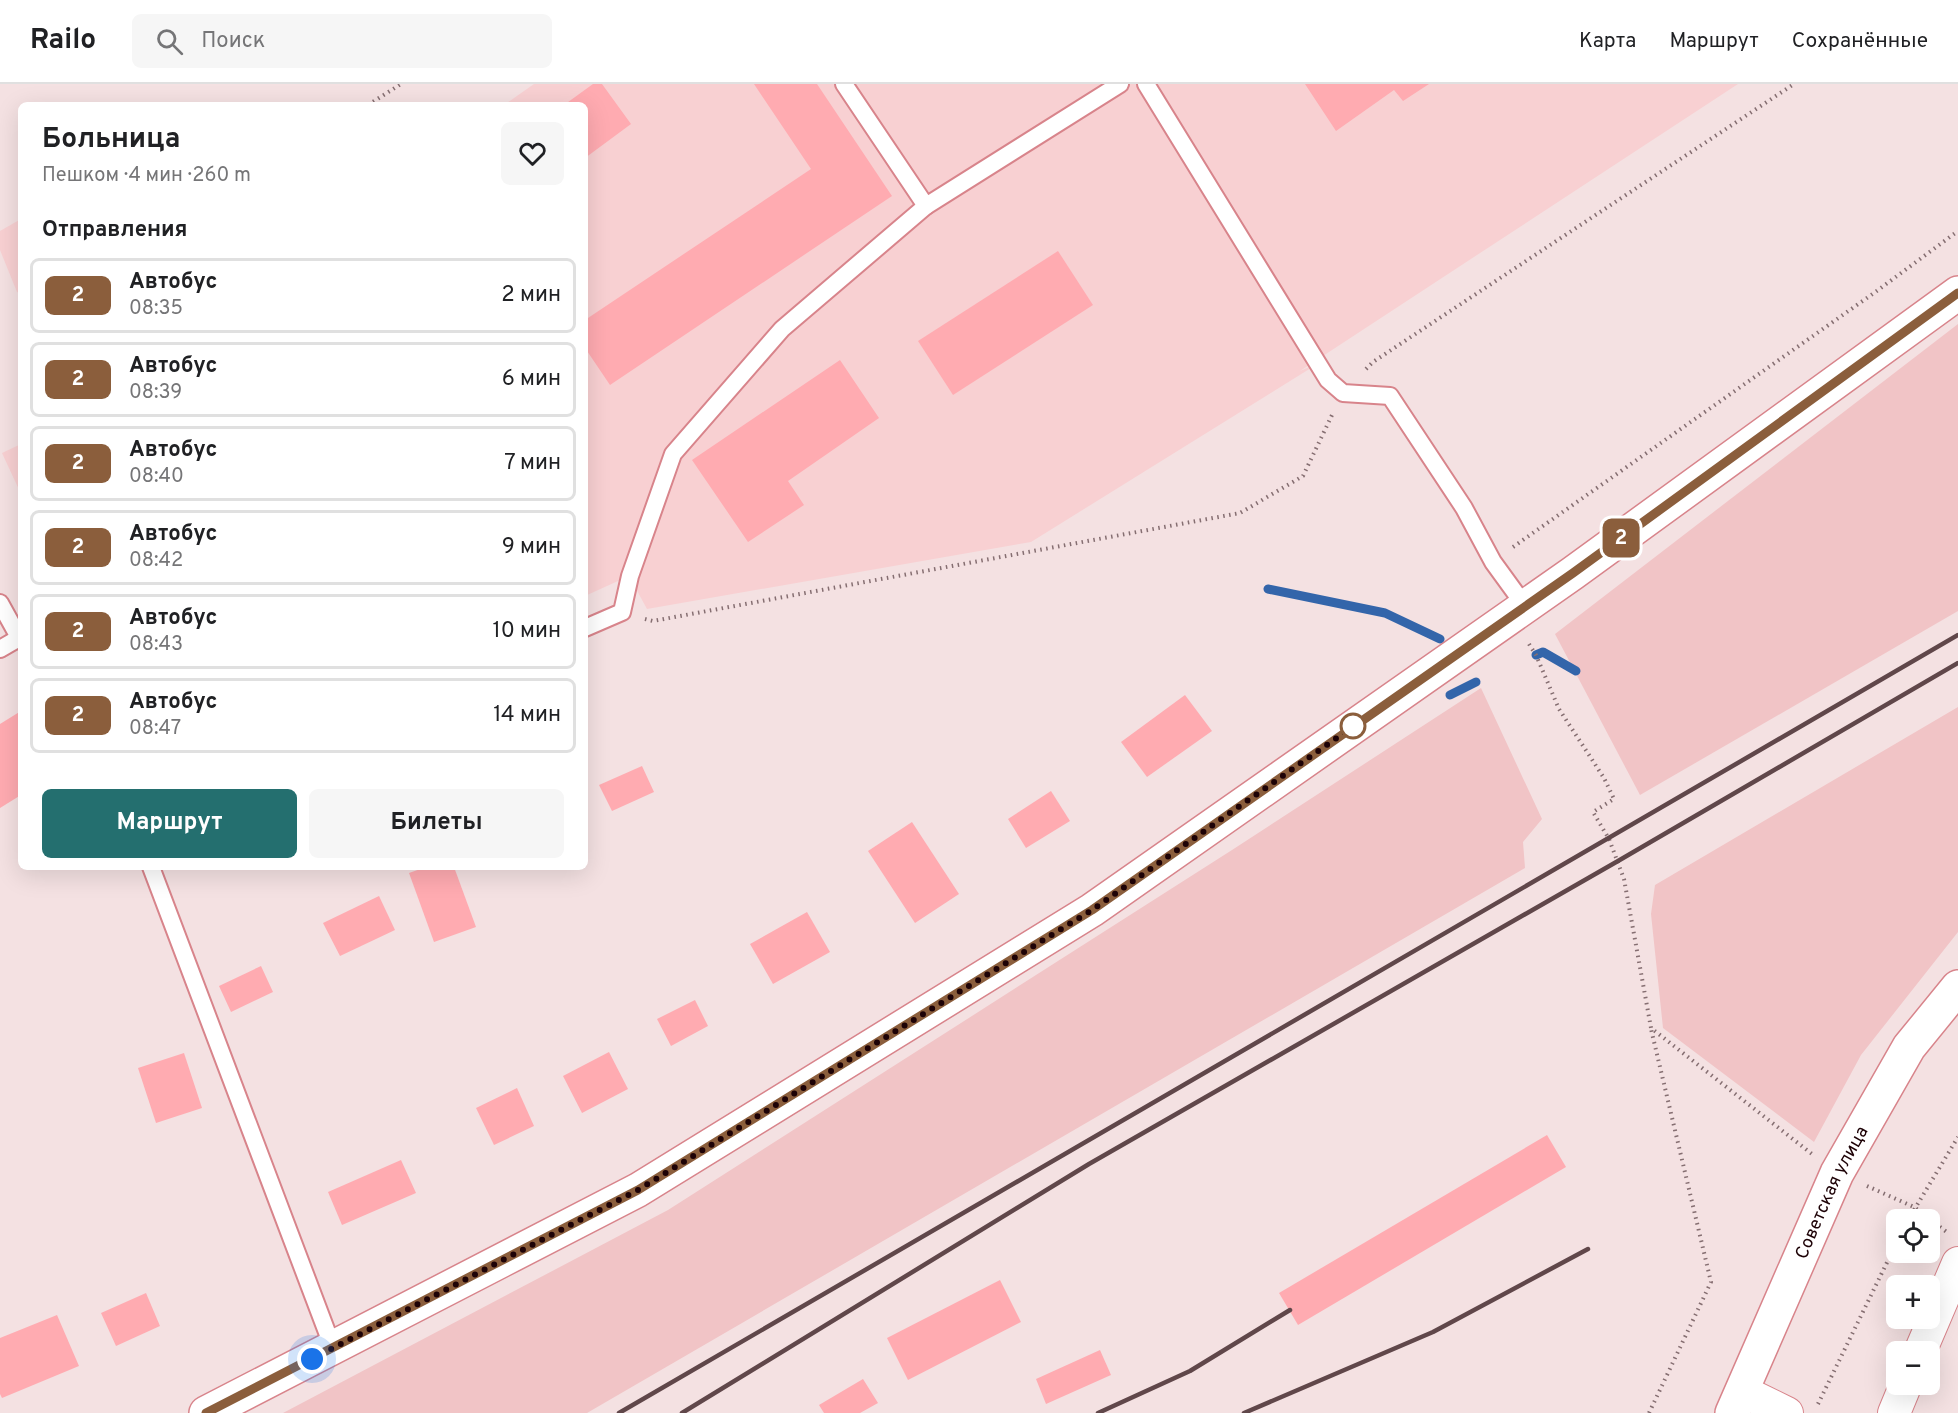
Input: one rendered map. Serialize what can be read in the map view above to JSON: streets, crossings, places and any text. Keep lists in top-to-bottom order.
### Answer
{
  "streets": {
    "main road": ["Советская улица"]
  },
  "lines": ["bus line 2"],
  "page": {
    "header": "Railo",
    "search": "Поиск",
    "nav": ["Карта", "Маршрут", "Сохранённые"],
    "on_map": "2",
    "heading": [
      ["Больница", "Пешком · 4 мин · 260 m"],
      "Отправления"
    ],
    "list": [
      {
        "mark": "2",
        "name": "Автобус",
        "note": "08:35",
        "value": "2 мин"
      },
      {
        "mark": "2",
        "name": "Автобус",
        "note": "08:39",
        "value": "6 мин"
      },
      {
        "mark": "2",
        "name": "Автобус",
        "note": "08:40",
        "value": "7 мин"
      },
      {
        "mark": "2",
        "name": "Автобус",
        "note": "08:42",
        "value": "9 мин"
      },
      {
        "mark": "2",
        "name": "Автобус",
        "note": "08:43",
        "value": "10 мин"
      },
      {
        "mark": "2",
        "name": "Автобус",
        "note": "08:47",
        "value": "14 мин"
      }
    ],
    "buttons": ["Маршрут", "Билеты"],
    "map_buttons": ["+", "−"]
  }
}
